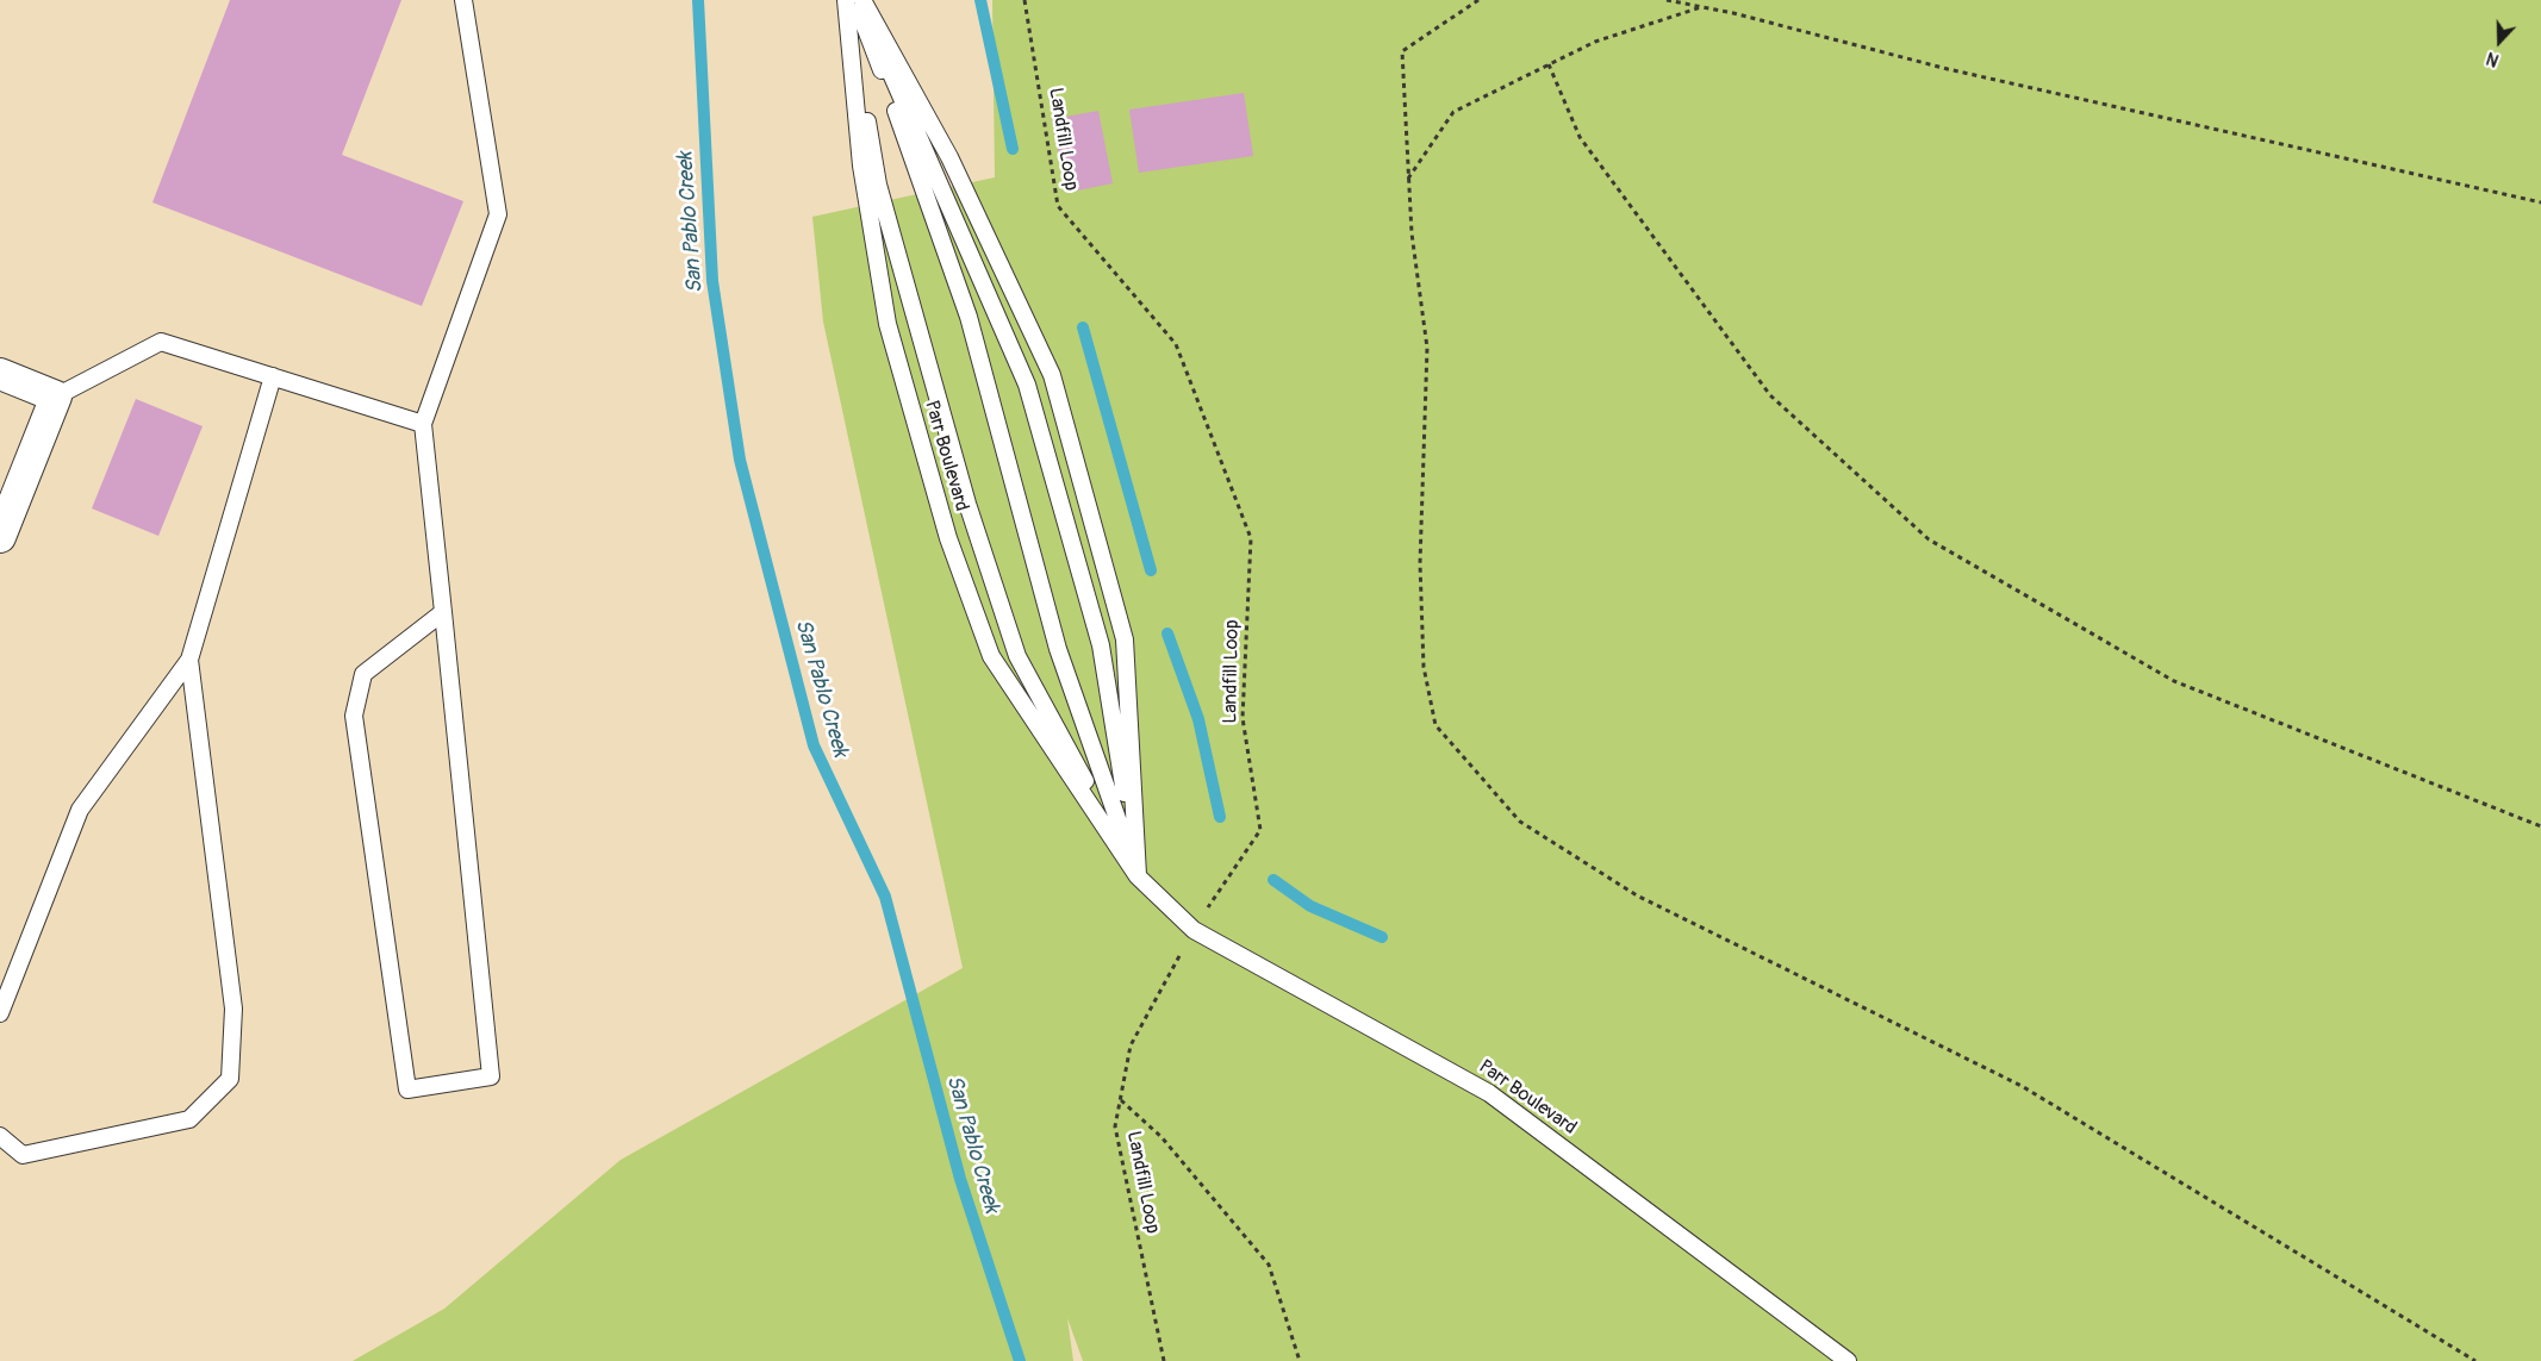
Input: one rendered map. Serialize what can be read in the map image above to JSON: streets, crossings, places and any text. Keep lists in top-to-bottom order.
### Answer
{
  "streets": {
    "lane": ["Parr Boulevard"],
    "path": ["Landfill Loop"]
  },
  "crossings": [
    ["Landfill Loop", "Parr Boulevard"]
  ],
  "water": ["San Pablo Creek"],
  "north": "bottom"
}
